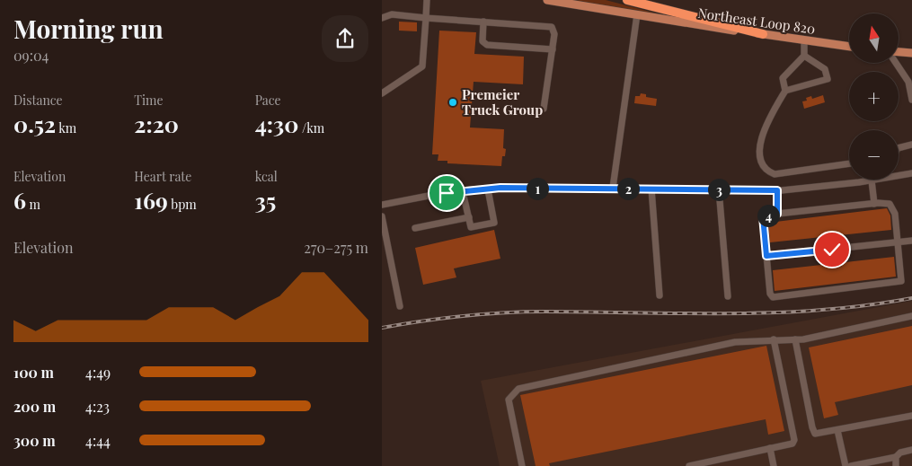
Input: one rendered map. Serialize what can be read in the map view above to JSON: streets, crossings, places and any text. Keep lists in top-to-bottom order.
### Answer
{
  "streets": {
    "main road": ["Northeast Loop 820"]
  },
  "places": ["Premeier Truck Group"],
  "north": "top",
  "page": {
    "heading": ["Morning run", "09:04"],
    "map_buttons": ["+", "−"],
    "stats": [
      ["Distance", "0.52 km"],
      ["Time", "2:20"],
      ["Pace", "4:30 /km"],
      ["Elevation", "6 m"],
      ["Heart rate", "169 bpm"],
      ["kcal", "35"]
    ],
    "pins": [
      "1",
      "2",
      "3",
      "4"
    ],
    "chart": ["Elevation", "270–275 m"],
    "list": [
      {
        "name": "100 m",
        "note": "4:49"
      },
      {
        "name": "200 m",
        "note": "4:23"
      },
      {
        "name": "300 m",
        "note": "4:44"
      }
    ]
  }
}
